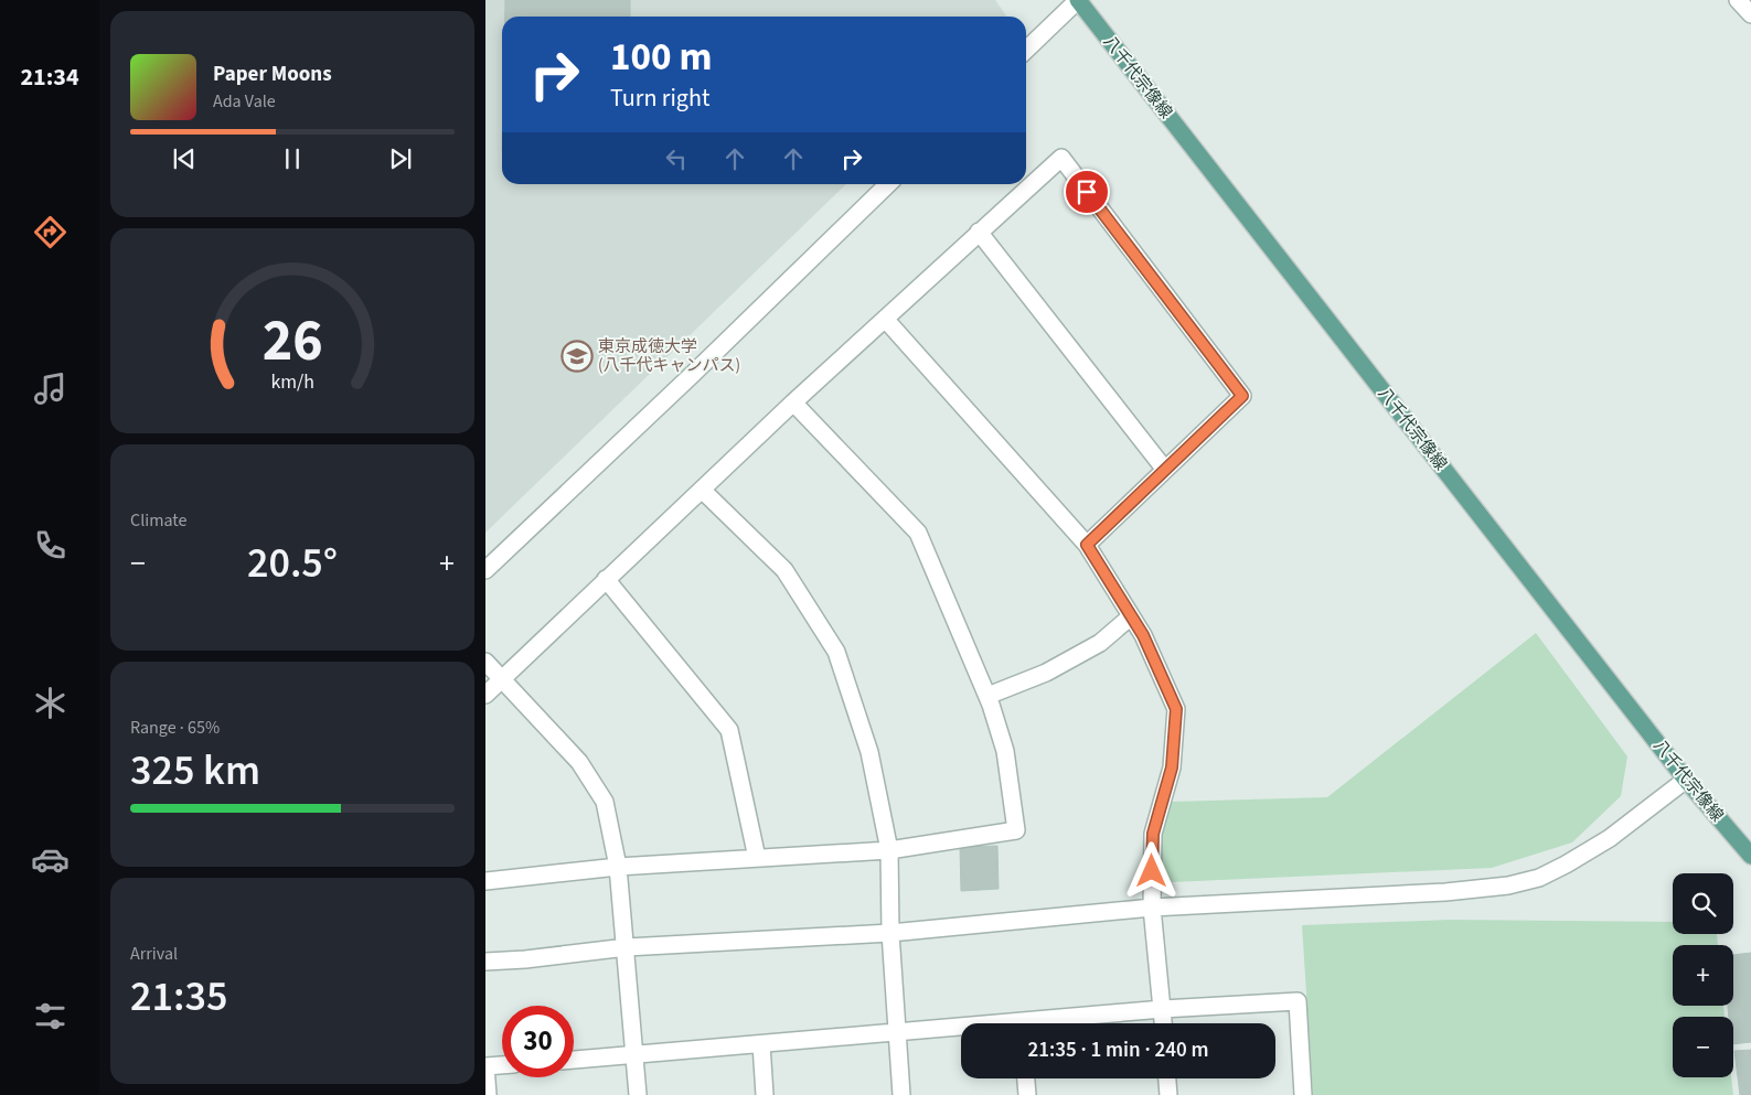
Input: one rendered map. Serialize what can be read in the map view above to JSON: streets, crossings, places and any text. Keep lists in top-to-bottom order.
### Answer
{
  "streets": {
    "main road": ["八千代宗像線"]
  },
  "places": {
    "school or university": ["東京成徳大学 (八千代キャンパス)"]
  },
  "page": {
    "tabs": "21:34",
    "turn": ["100 m", "Turn right"],
    "song": ["Paper Moons", "Ada Vale"],
    "tile": [
      "Climate",
      ["Range · 65%", "325 km"],
      ["Arrival", "21:35"]
    ],
    "heat": ["−", "20.5°", "+"],
    "map_buttons": ["+", "−"],
    "limit": "30",
    "trip": "21:35 · 1 min · 240 m",
    "gauge": ["26", "km/h"]
  }
}
